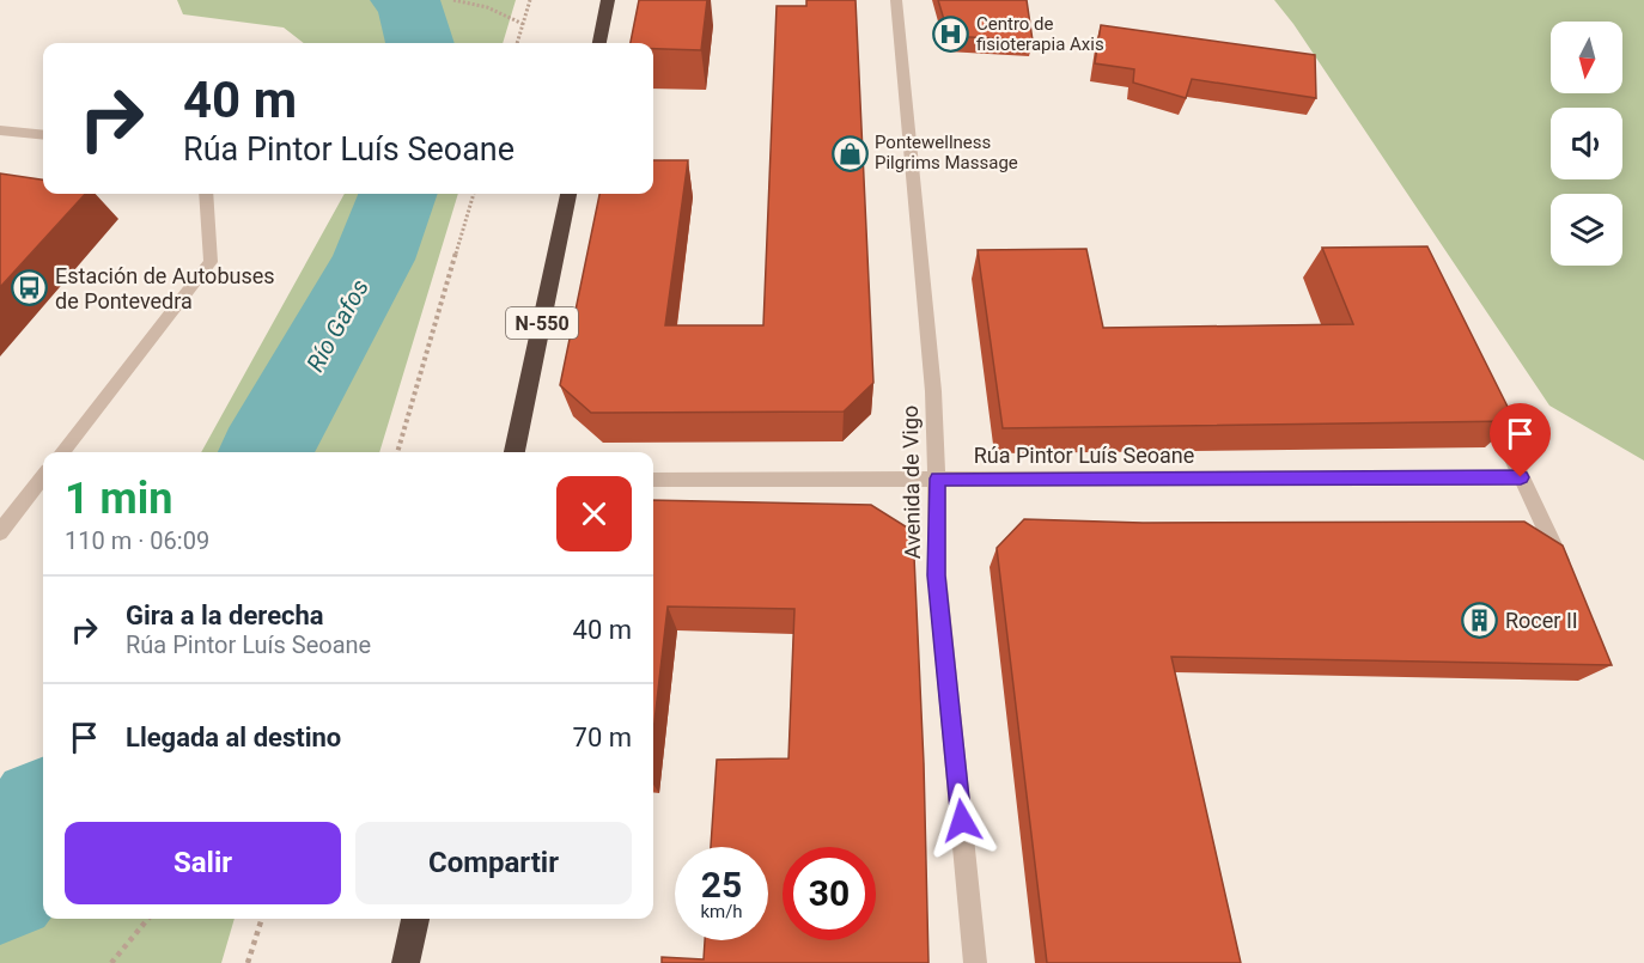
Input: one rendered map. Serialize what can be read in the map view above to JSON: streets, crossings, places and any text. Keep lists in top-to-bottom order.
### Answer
{
  "streets": {
    "highway": ["N-550"],
    "street": ["Rúa Pintor Luís Seoane", "Avenida de Vigo"]
  },
  "crossings": [
    ["Rúa Pintor Luís Seoane", "Avenida de Vigo"]
  ],
  "water": ["Río Gafos"],
  "places": {
    "hospital": ["Centro de fisioterapia Axis"],
    "shop": ["Pontewellness Pilgrims Massage"],
    "bus stop": ["Estación de Autobuses de Pontevedra"],
    "building": ["Rocer II"]
  },
  "north": "bottom",
  "page": {
    "turn": ["40 m", "Rúa Pintor Luís Seoane"],
    "heading": ["1 min", "110 m · 06:09"],
    "list": [
      {
        "name": "Gira a la derecha",
        "note": "Rúa Pintor Luís Seoane",
        "value": "40 m"
      },
      {
        "name": "Llegada al destino",
        "value": "70 m"
      }
    ],
    "buttons": ["Salir", "Compartir"],
    "speed": "25 km/h",
    "limit": "30"
  }
}
